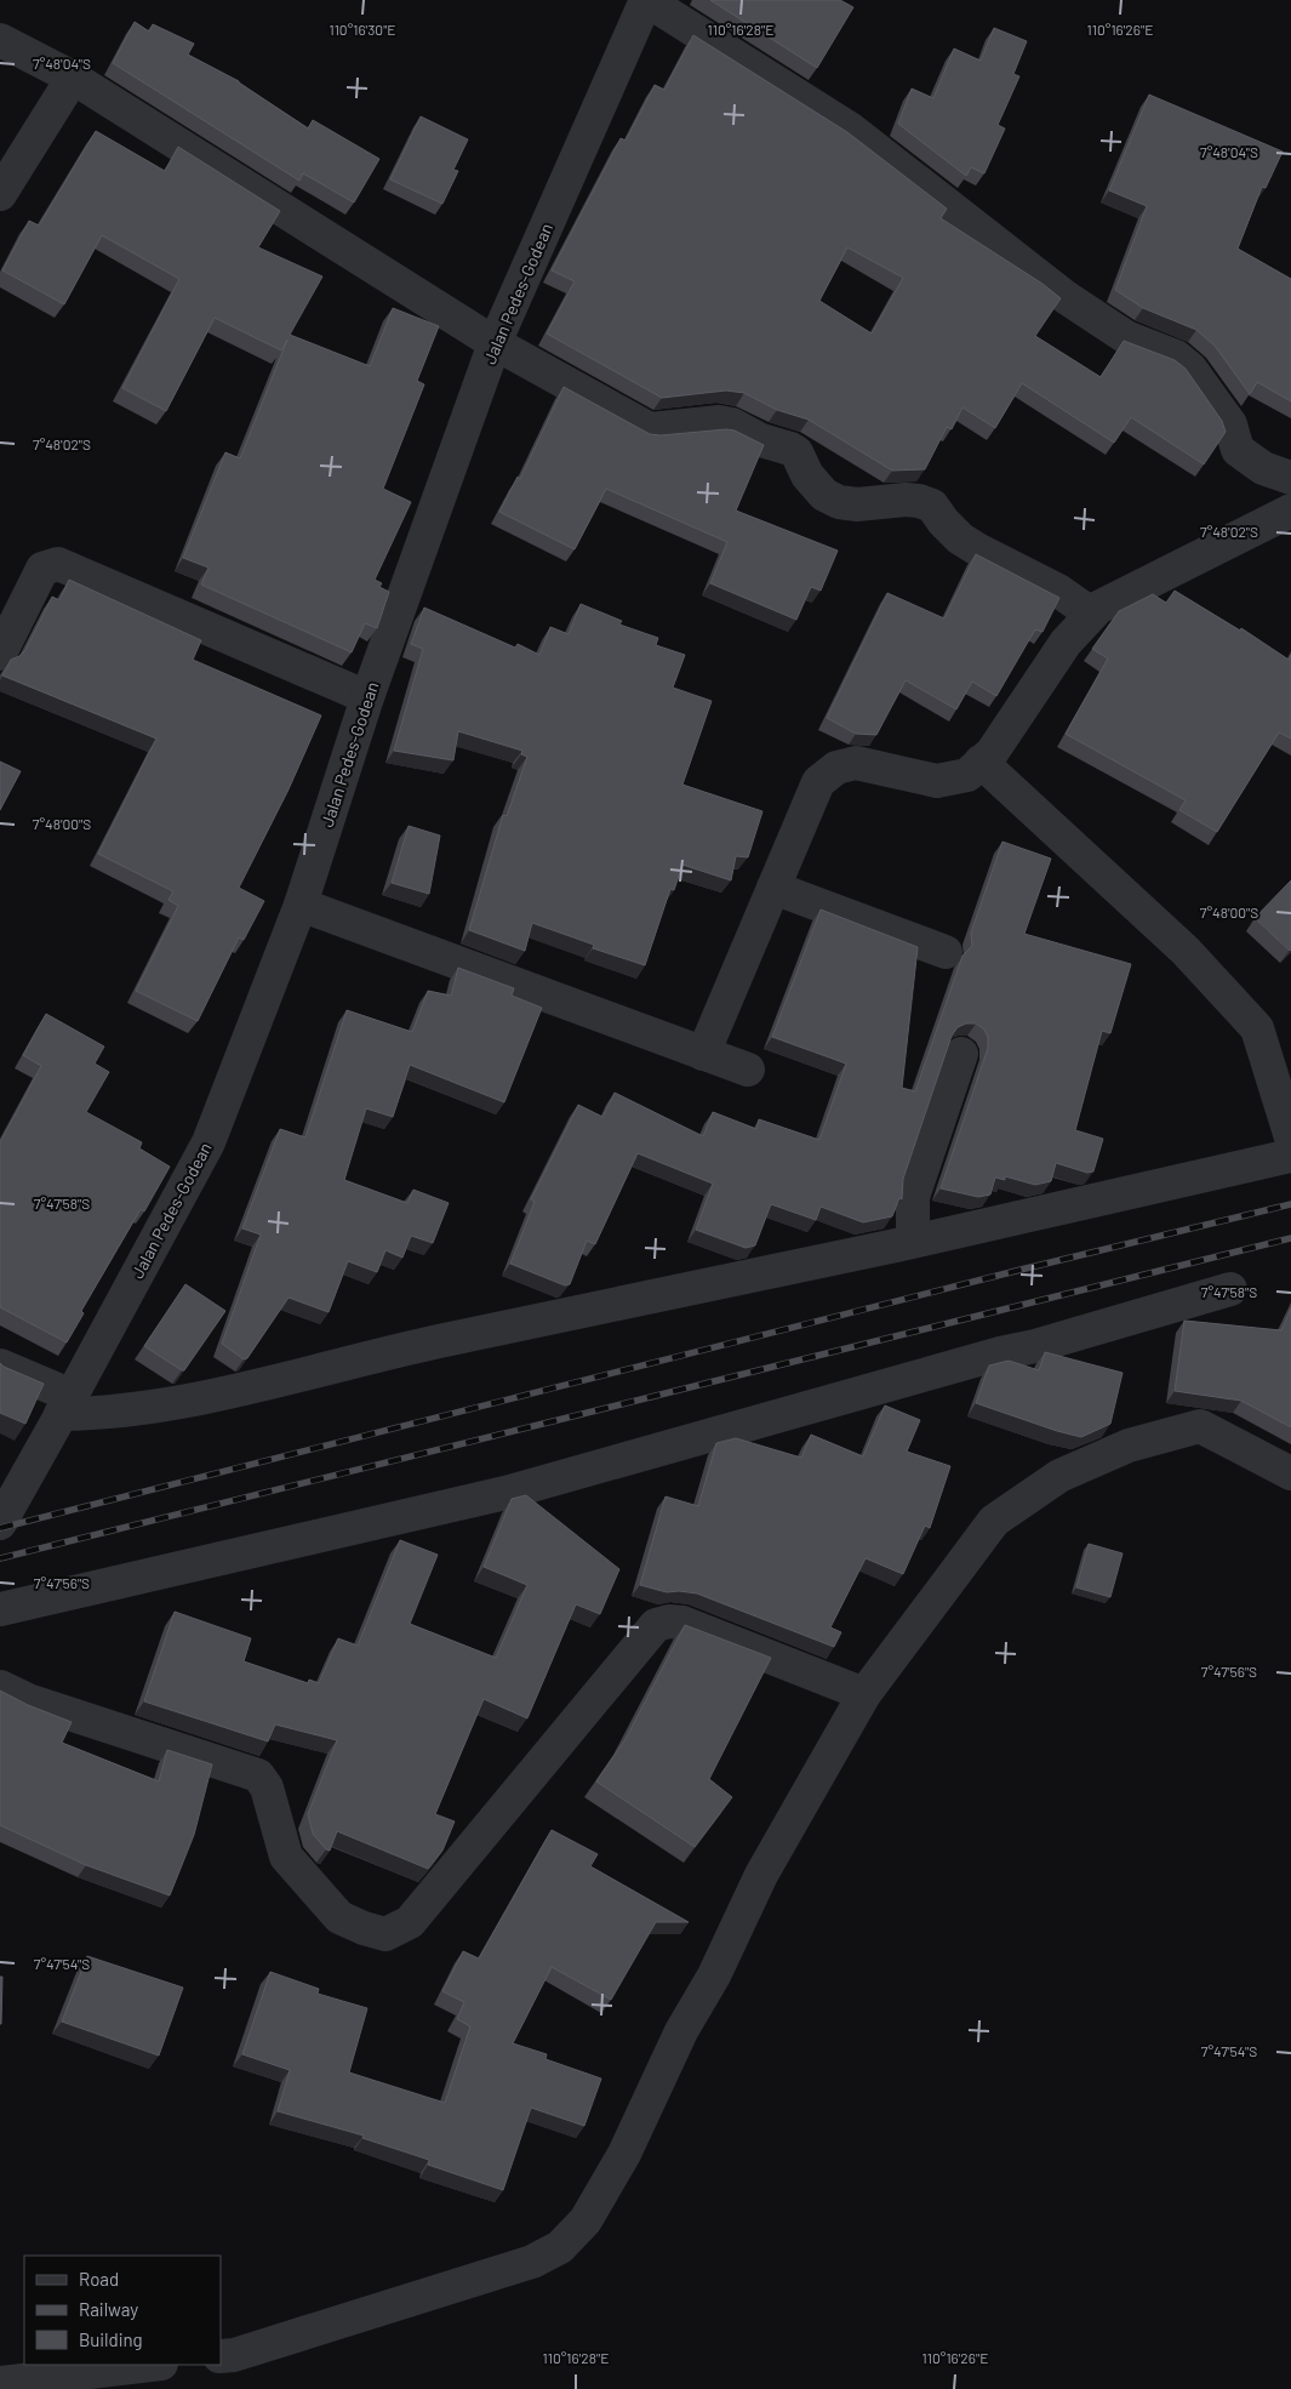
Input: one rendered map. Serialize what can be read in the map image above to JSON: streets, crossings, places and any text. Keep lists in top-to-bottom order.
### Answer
{
  "streets": {
    "street": ["Jalan Pedes-Godean"]
  },
  "legend": ["Road", "Railway", "Building"],
  "coordinates": [
    "110°16'30\"E",
    "110°16'28\"E",
    "110°16'26\"E",
    "7°48'04\"S",
    "7°48'02\"S",
    "7°48'00\"S",
    "7°47'58\"S",
    "7°47'56\"S",
    "7°47'54\"S"
  ]
}
